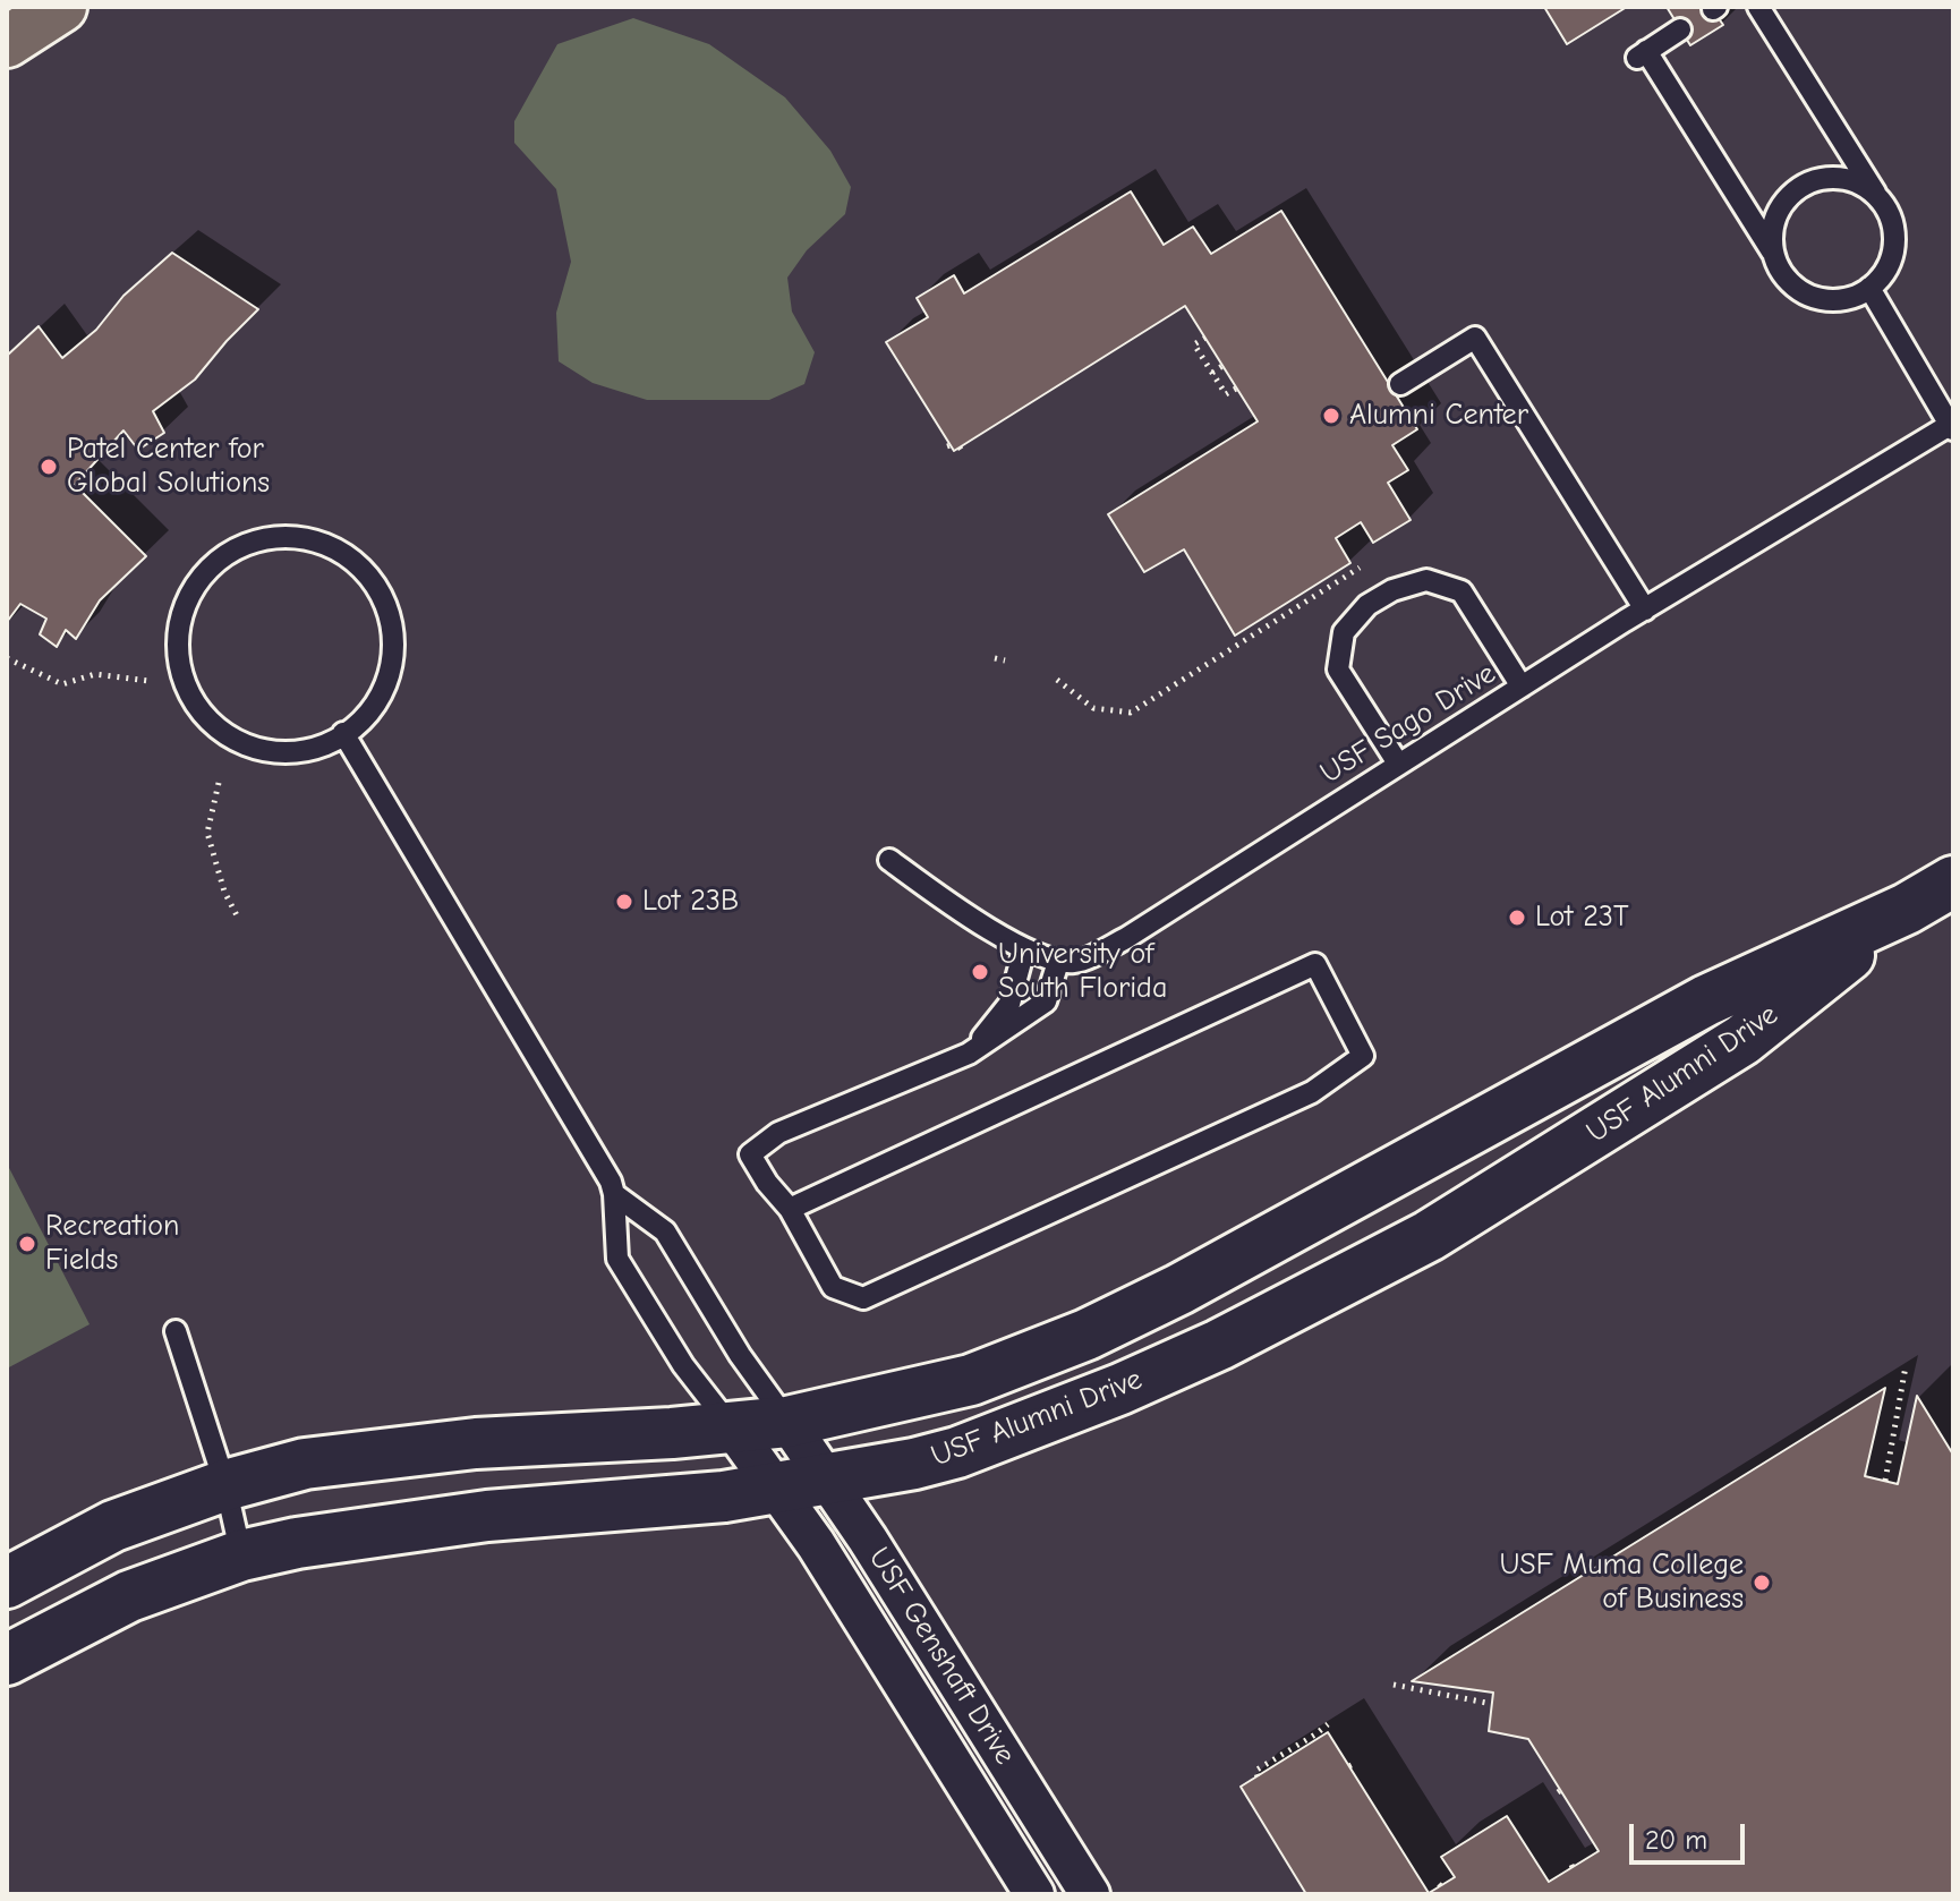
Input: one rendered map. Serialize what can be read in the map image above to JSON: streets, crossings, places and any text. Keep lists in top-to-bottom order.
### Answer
{
  "streets": {
    "street": ["USF Alumni Drive", "USF Genshaft Drive"],
    "lane": ["USF Sago Drive"]
  },
  "crossings": [
    ["USF Alumni Drive", "USF Genshaft Drive"]
  ],
  "places": [
    "Alumni Center",
    "Patel Center for Global Solutions",
    "Lot 23B",
    "Lot 23T",
    "University of South Florida",
    "Recreation Fields",
    "USF Muma College of Business"
  ],
  "scale_bar": "20 m"
}
